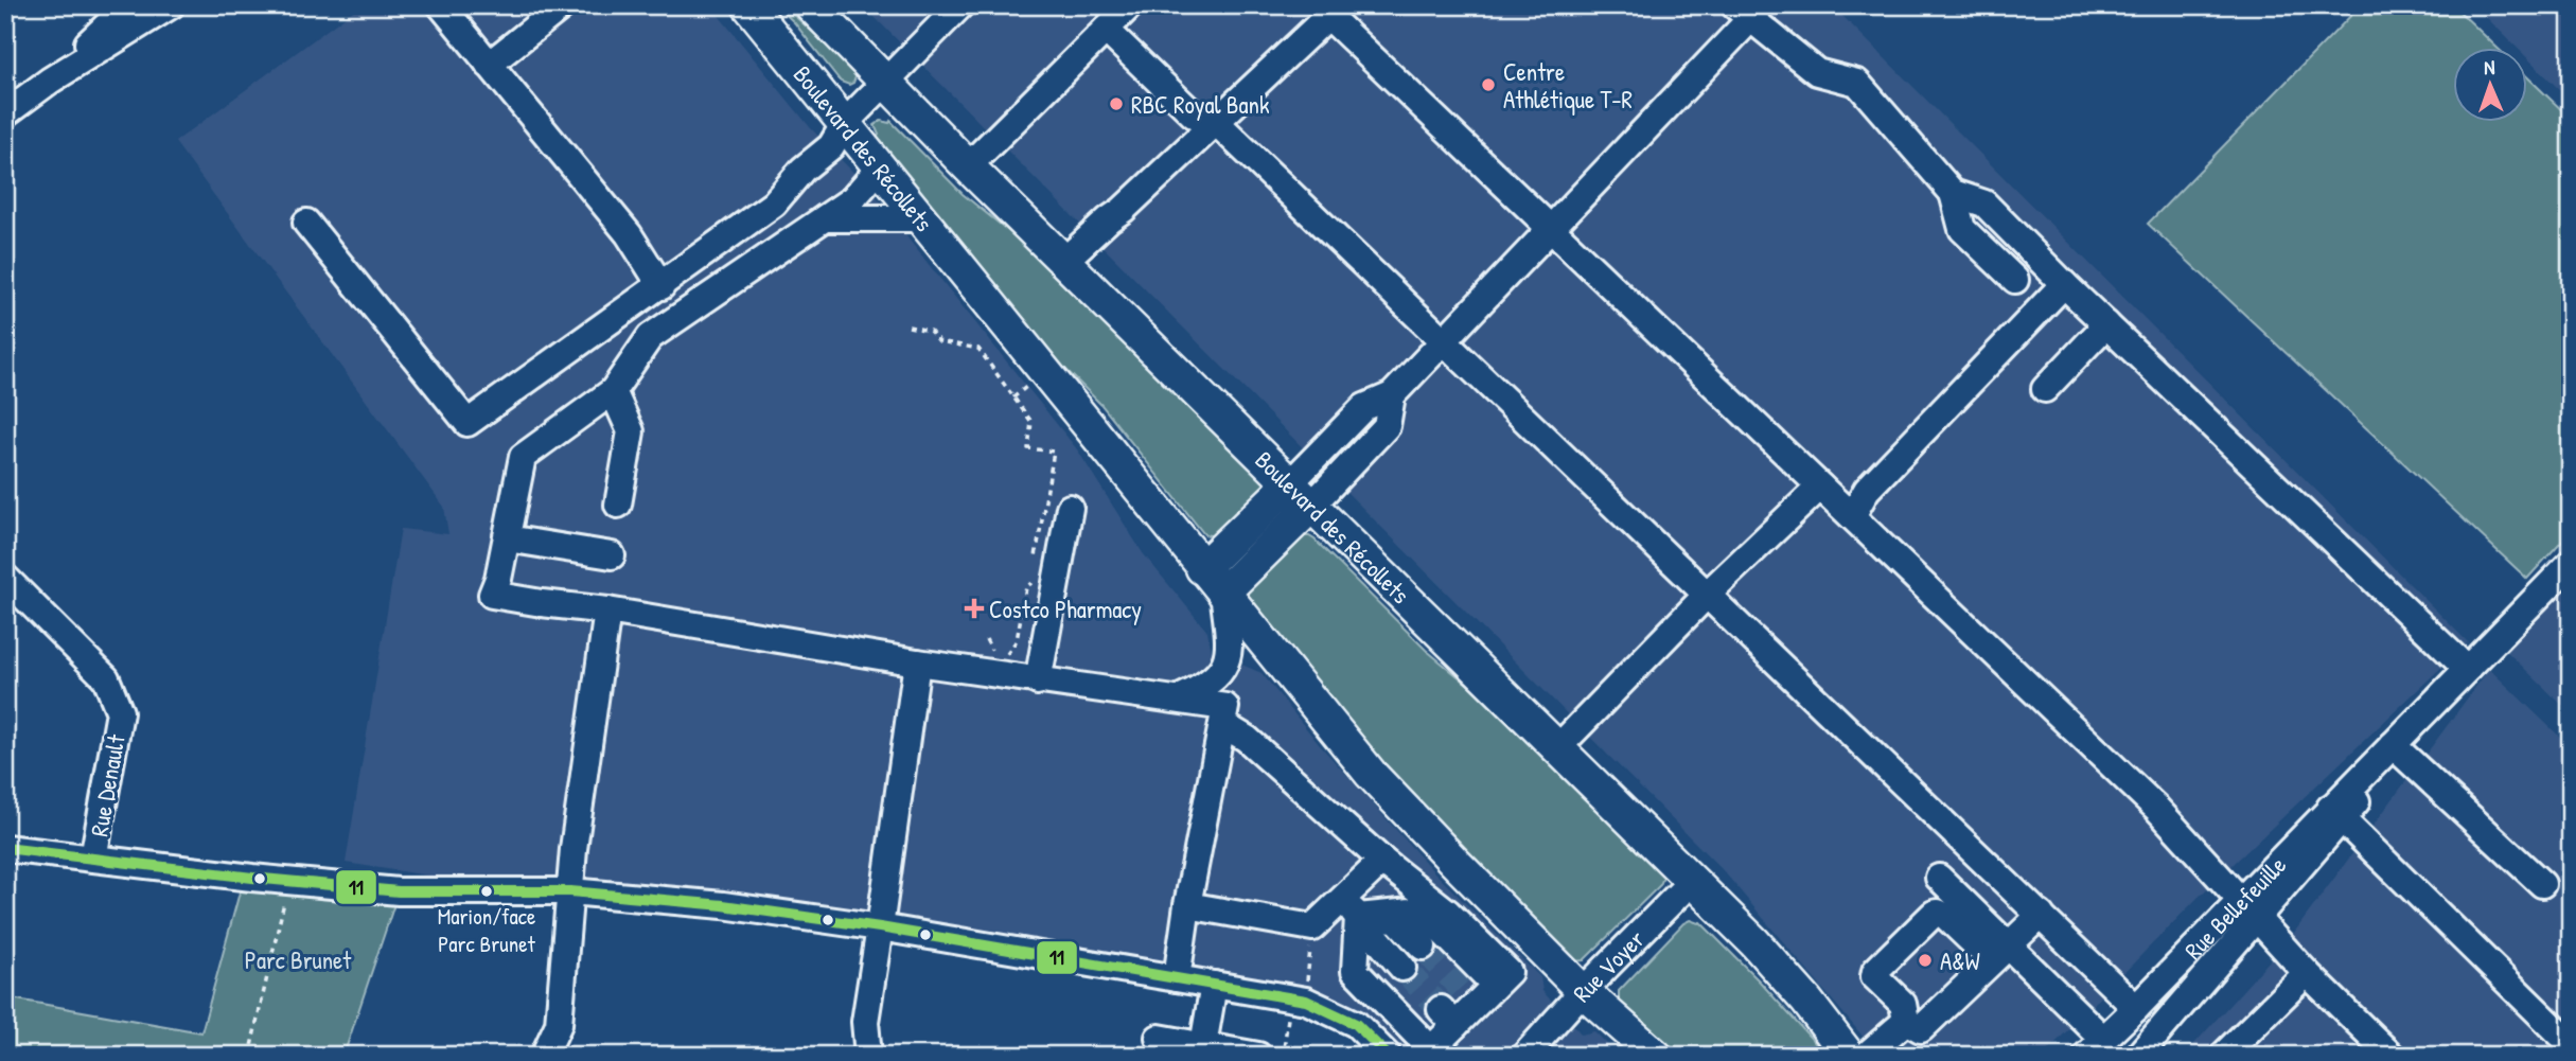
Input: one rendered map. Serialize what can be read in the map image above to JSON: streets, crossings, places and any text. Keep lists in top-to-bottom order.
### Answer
{
  "streets": {
    "main road": ["Boulevard des Récollets"],
    "street": ["Rue Denault", "Rue Bellefeuille", "Rue Voyer"]
  },
  "crossings": [
    ["Boulevard des Récollets", "Rue Voyer"]
  ],
  "parks": ["Parc Brunet"],
  "places": {
    "other": [
      "Centre Athlétique T-R",
      "RBC Royal Bank",
      "Marion/face Parc Brunet",
      "A&W"
    ],
    "health": ["Costco Pharmacy"]
  },
  "lines": ["transit line 11"],
  "north": "top"
}
